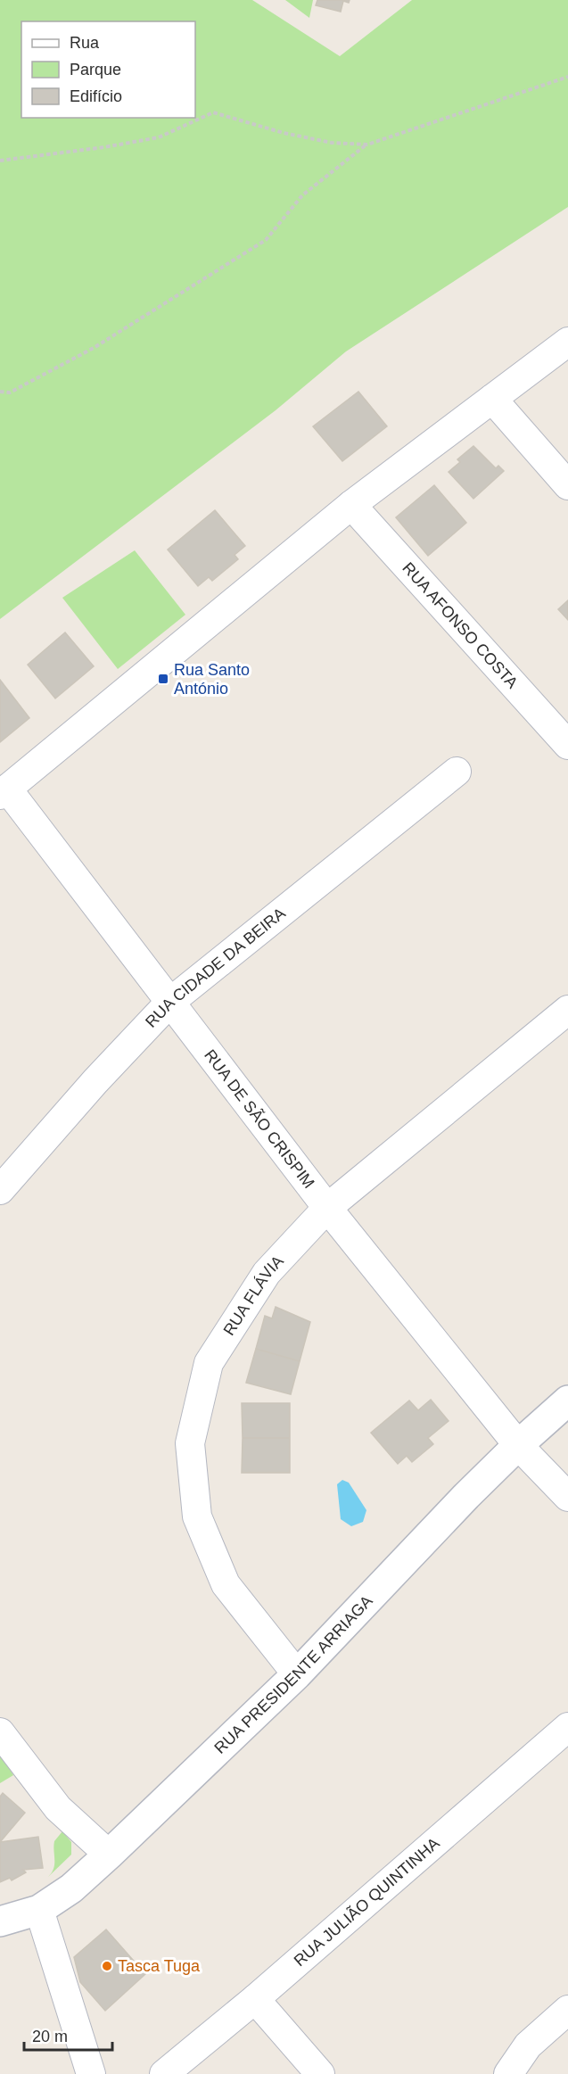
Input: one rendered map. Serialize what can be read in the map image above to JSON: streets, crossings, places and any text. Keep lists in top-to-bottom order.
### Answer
{
  "streets": {
    "street": [
      "RUA AFONSO COSTA",
      "RUA CIDADE DA BEIRA",
      "RUA DE SÃO CRISPIM",
      "RUA FLÁVIA",
      "RUA PRESIDENTE ARRIAGA",
      "RUA JULIÃO QUINTINHA"
    ]
  },
  "crossings": [
    ["RUA CIDADE DA BEIRA", "RUA DE SÃO CRISPIM"],
    ["RUA DE SÃO CRISPIM", "RUA FLÁVIA"],
    ["RUA DE SÃO CRISPIM", "RUA PRESIDENTE ARRIAGA"],
    ["RUA FLÁVIA", "RUA PRESIDENTE ARRIAGA"]
  ],
  "places": {
    "transit": ["Rua Santo António"],
    "other": ["Tasca Tuga"]
  },
  "legend": ["Rua", "Parque", "Edifício"],
  "scale_bar": "20 m"
}
